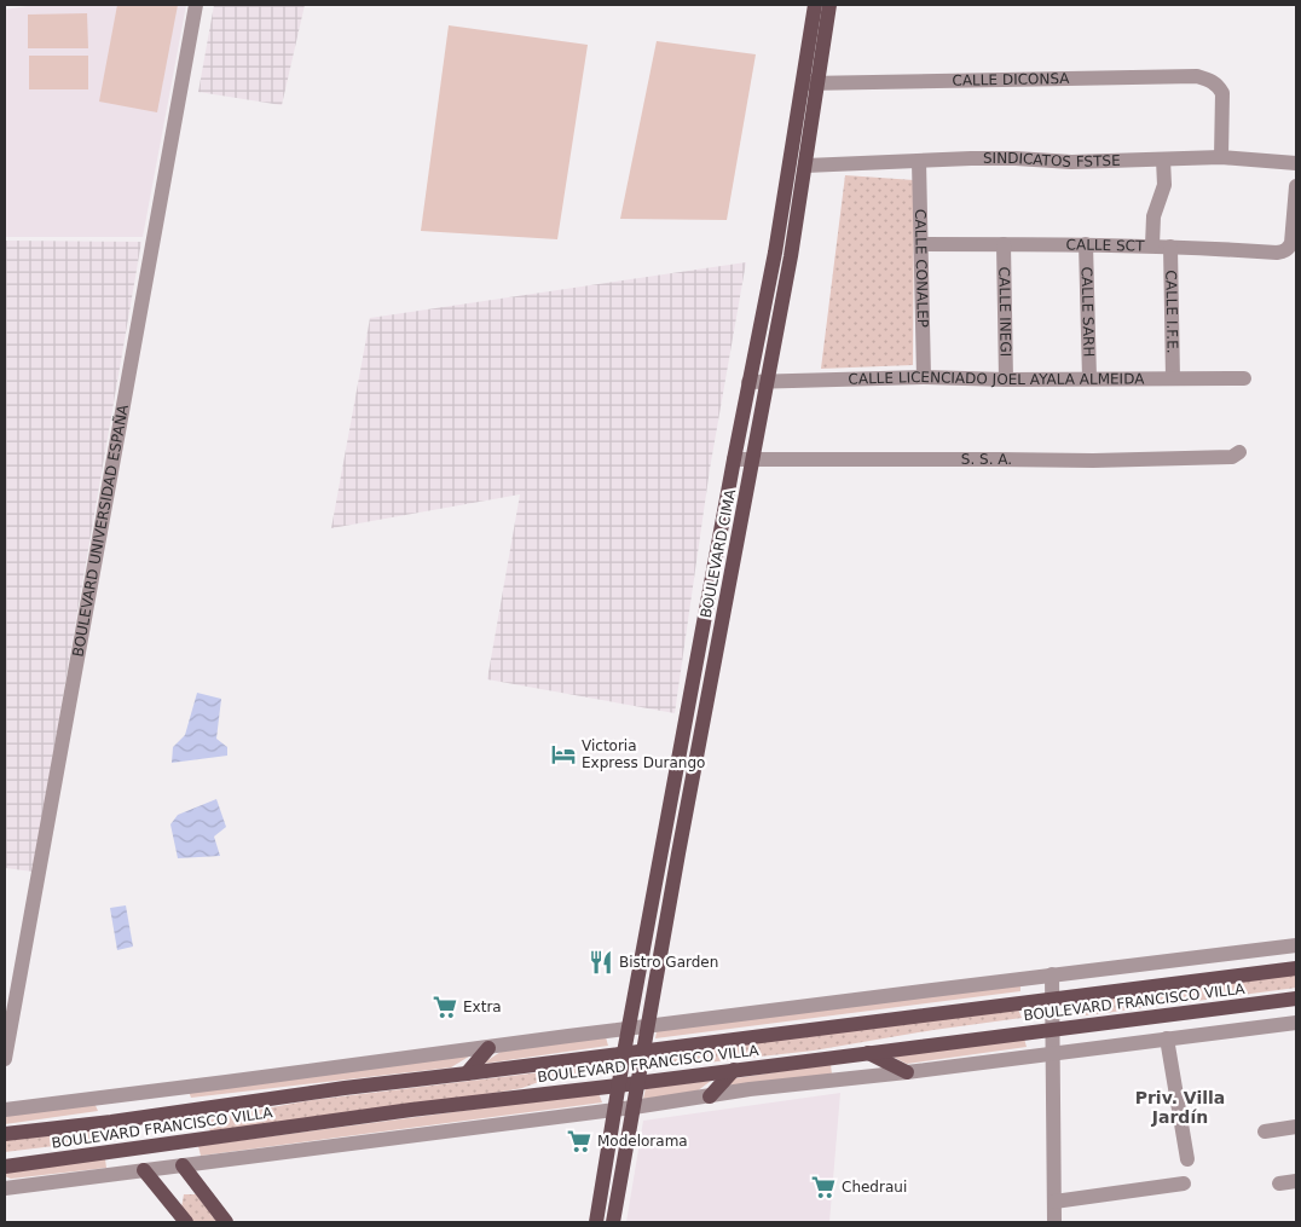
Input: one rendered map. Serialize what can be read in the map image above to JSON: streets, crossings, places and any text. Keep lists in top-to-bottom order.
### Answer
{
  "streets": {
    "main road": ["BOULEVARD CIMA", "BOULEVARD FRANCISCO VILLA"],
    "street": [
      "CALLE DICONSA",
      "SINDICATOS FSTSE",
      "CALLE SCT",
      "CALLE CONALEP",
      "CALLE INEGI",
      "CALLE SARH",
      "CALLE I.F.E.",
      "CALLE LICENCIADO JOEL AYALA ALMEIDA",
      "S. S. A.",
      "BOULEVARD UNIVERSIDAD ESPAÑA"
    ]
  },
  "crossings": [
    ["CALLE DICONSA", "SINDICATOS FSTSE"],
    ["CALLE DICONSA", "BOULEVARD CIMA"],
    ["SINDICATOS FSTSE", "CALLE CONALEP"],
    ["SINDICATOS FSTSE", "BOULEVARD CIMA"],
    ["CALLE SCT", "CALLE CONALEP"],
    ["CALLE SCT", "CALLE INEGI"],
    ["CALLE SCT", "CALLE SARH"],
    ["CALLE SCT", "CALLE I.F.E."],
    ["CALLE CONALEP", "CALLE LICENCIADO JOEL AYALA ALMEIDA"],
    ["CALLE INEGI", "CALLE LICENCIADO JOEL AYALA ALMEIDA"],
    ["CALLE SARH", "CALLE LICENCIADO JOEL AYALA ALMEIDA"],
    ["CALLE I.F.E.", "CALLE LICENCIADO JOEL AYALA ALMEIDA"],
    ["CALLE LICENCIADO JOEL AYALA ALMEIDA", "BOULEVARD CIMA"],
    ["S. S. A.", "BOULEVARD CIMA"],
    ["BOULEVARD CIMA", "BOULEVARD FRANCISCO VILLA"]
  ],
  "districts": ["Priv. Villa Jardín"],
  "places": {
    "hotel": ["Victoria Express Durango"],
    "restaurant": ["Bistro Garden"],
    "supermarket": ["Extra", "Modelorama", "Chedraui"]
  }
}
